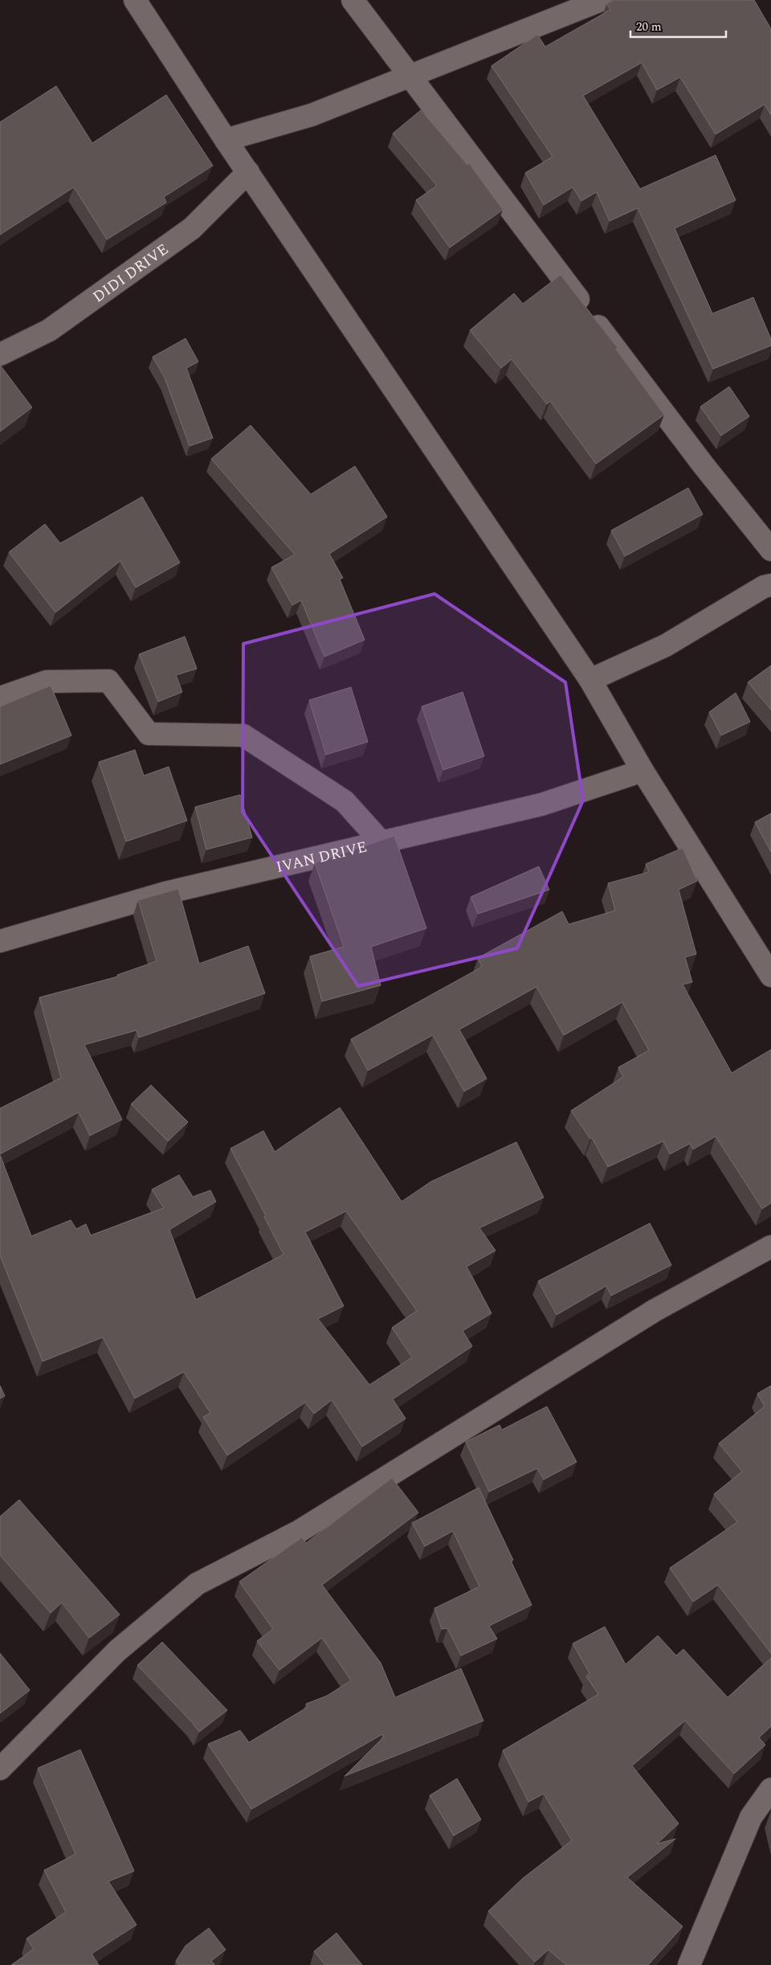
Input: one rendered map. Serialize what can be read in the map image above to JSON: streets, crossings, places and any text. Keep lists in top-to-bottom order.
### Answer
{
  "streets": {
    "street": ["DIDI DRIVE", "IVAN DRIVE"]
  },
  "scale_bar": "20 m"
}
